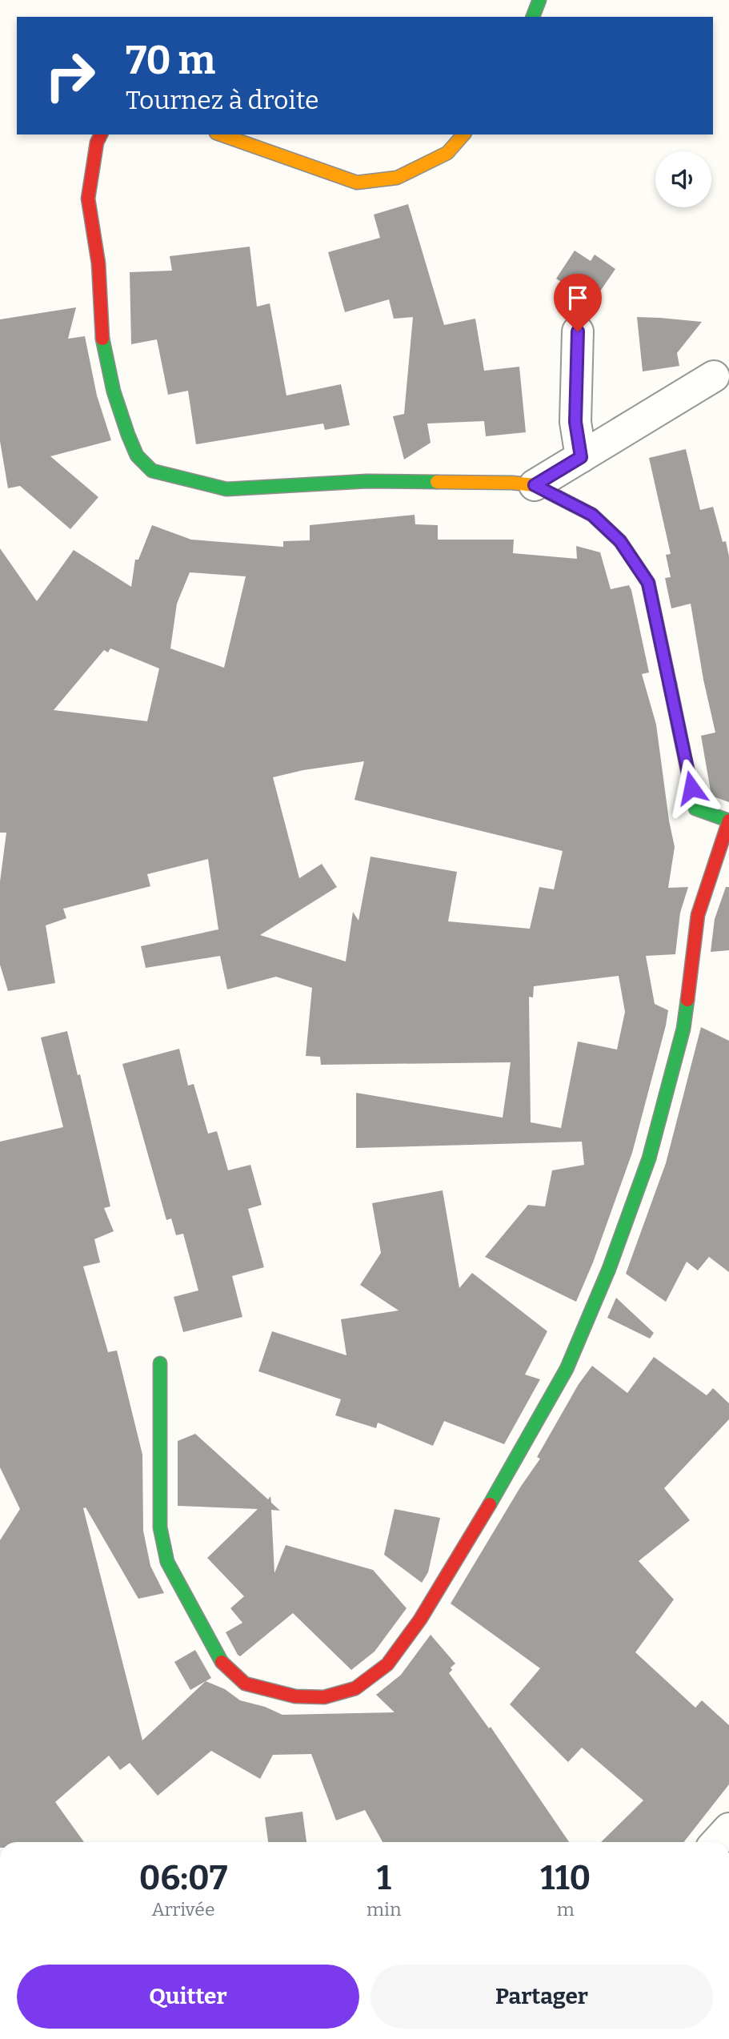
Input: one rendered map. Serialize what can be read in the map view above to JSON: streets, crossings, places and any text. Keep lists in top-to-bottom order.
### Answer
{
  "page": {
    "turn": ["70 m", "Tournez à droite"],
    "eta": [
      "06:07",
      "Arrivée",
      "1",
      "min",
      "110",
      "m"
    ],
    "buttons": ["Quitter", "Partager"]
  }
}
